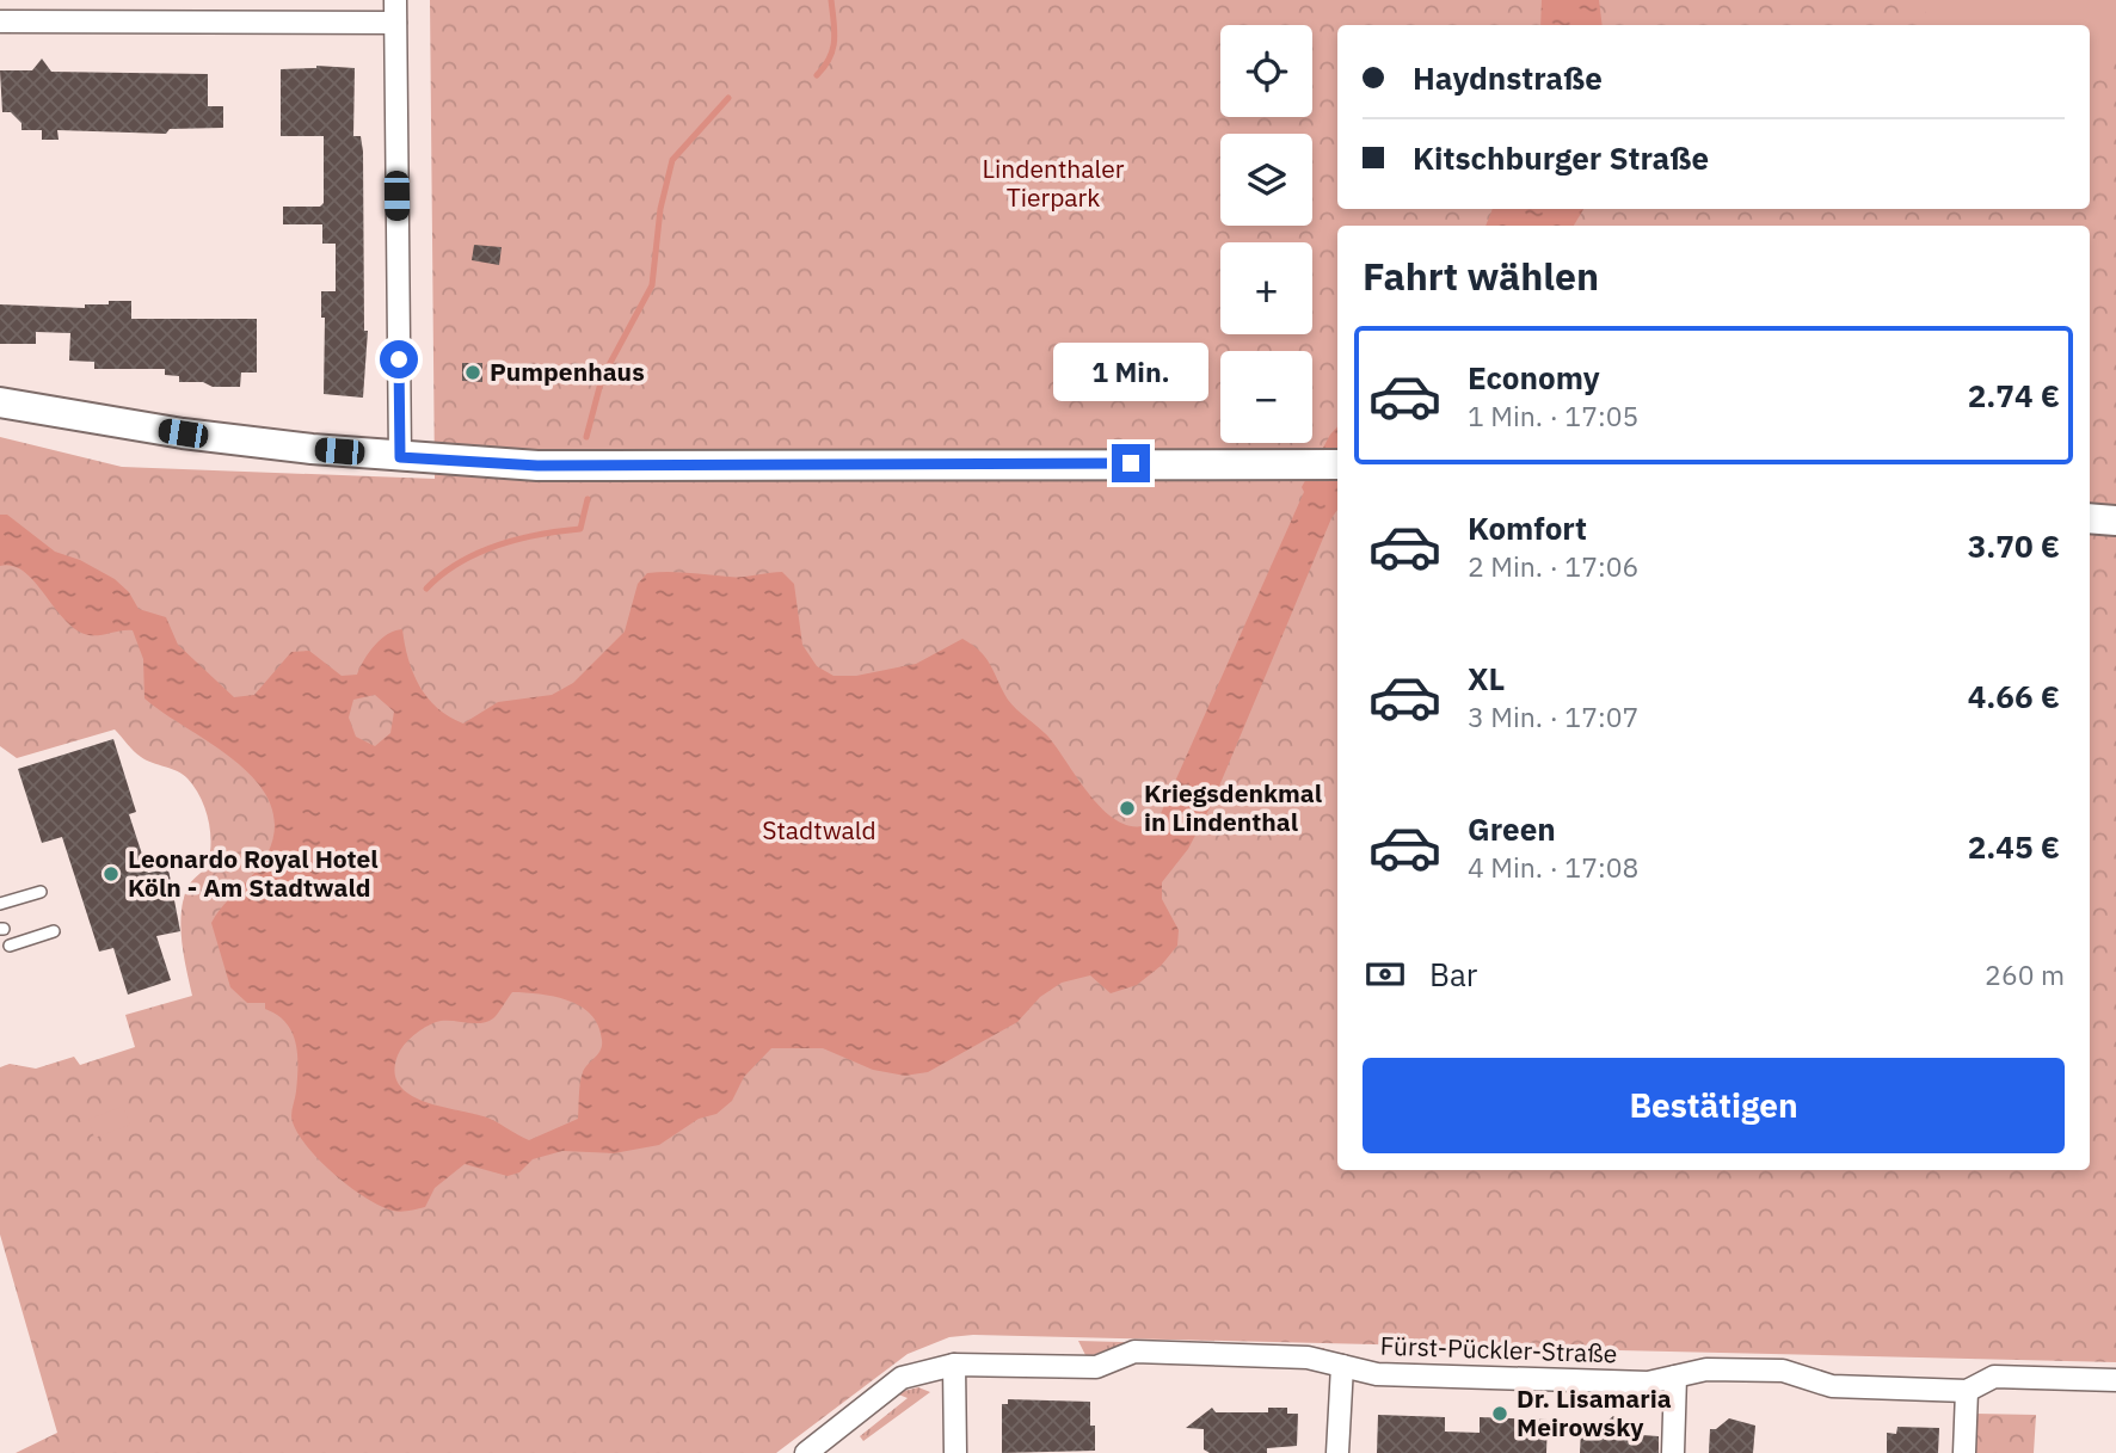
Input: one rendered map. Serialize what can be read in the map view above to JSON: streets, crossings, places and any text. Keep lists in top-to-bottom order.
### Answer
{
  "streets": {
    "street": ["Fürst-Pückler-Straße"]
  },
  "parks": ["Lindenthaler Tierpark", "Stadtwald"],
  "places": [
    "Pumpenhaus",
    "Kriegsdenkmal in Lindenthal",
    "Leonardo Royal Hotel Köln - Am Stadtwald",
    "Dr. Lisamaria Meirowsky"
  ],
  "page": {
    "map_buttons": ["+", "−"],
    "banner": ["Haydnstraße", "Kitschburger Straße"],
    "heading": "Fahrt wählen",
    "list": [
      {
        "name": "Economy",
        "note": "1 Min. · 17:05",
        "value": "2.74 €"
      },
      {
        "name": "Komfort",
        "note": "2 Min. · 17:06",
        "value": "3.70 €"
      },
      {
        "name": "XL",
        "note": "3 Min. · 17:07",
        "value": "4.66 €"
      },
      {
        "name": "Green",
        "note": "4 Min. · 17:08",
        "value": "2.45 €"
      }
    ],
    "bubble": "1 Min.",
    "pay": ["Bar", "260 m"],
    "buttons": "Bestätigen"
  }
}
